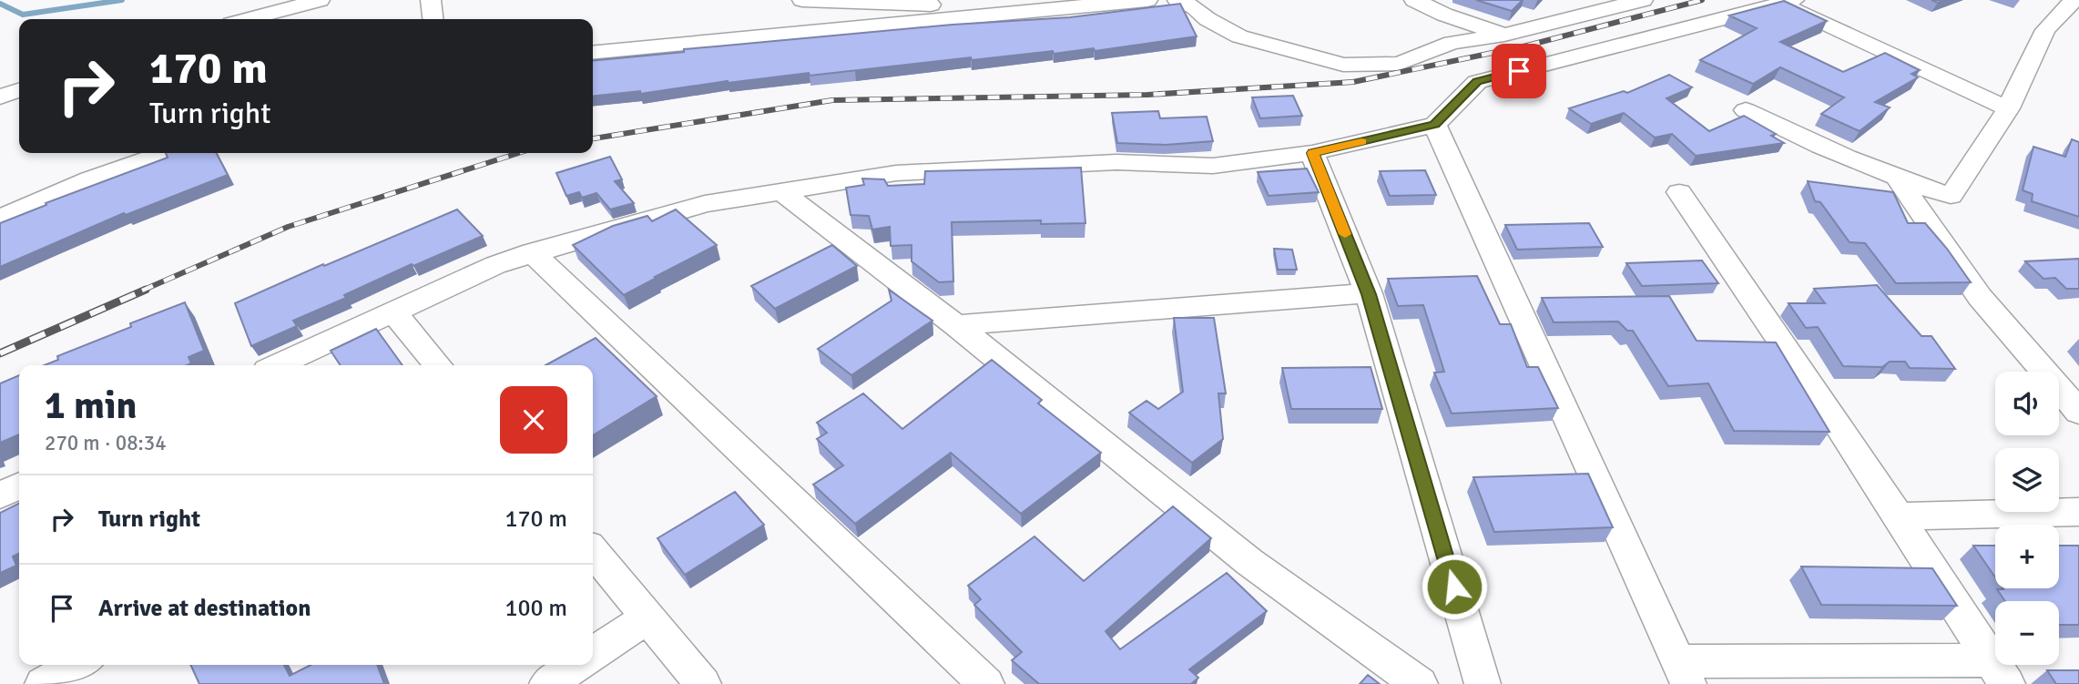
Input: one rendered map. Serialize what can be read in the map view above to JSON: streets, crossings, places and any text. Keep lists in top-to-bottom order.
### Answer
{
  "page": {
    "turn": ["170 m", "Turn right"],
    "heading": ["1 min", "270 m · 08:34"],
    "map_buttons": ["+", "−"],
    "list": [
      {
        "name": "Turn right",
        "value": "170 m"
      },
      {
        "name": "Arrive at destination",
        "value": "100 m"
      }
    ]
  }
}
